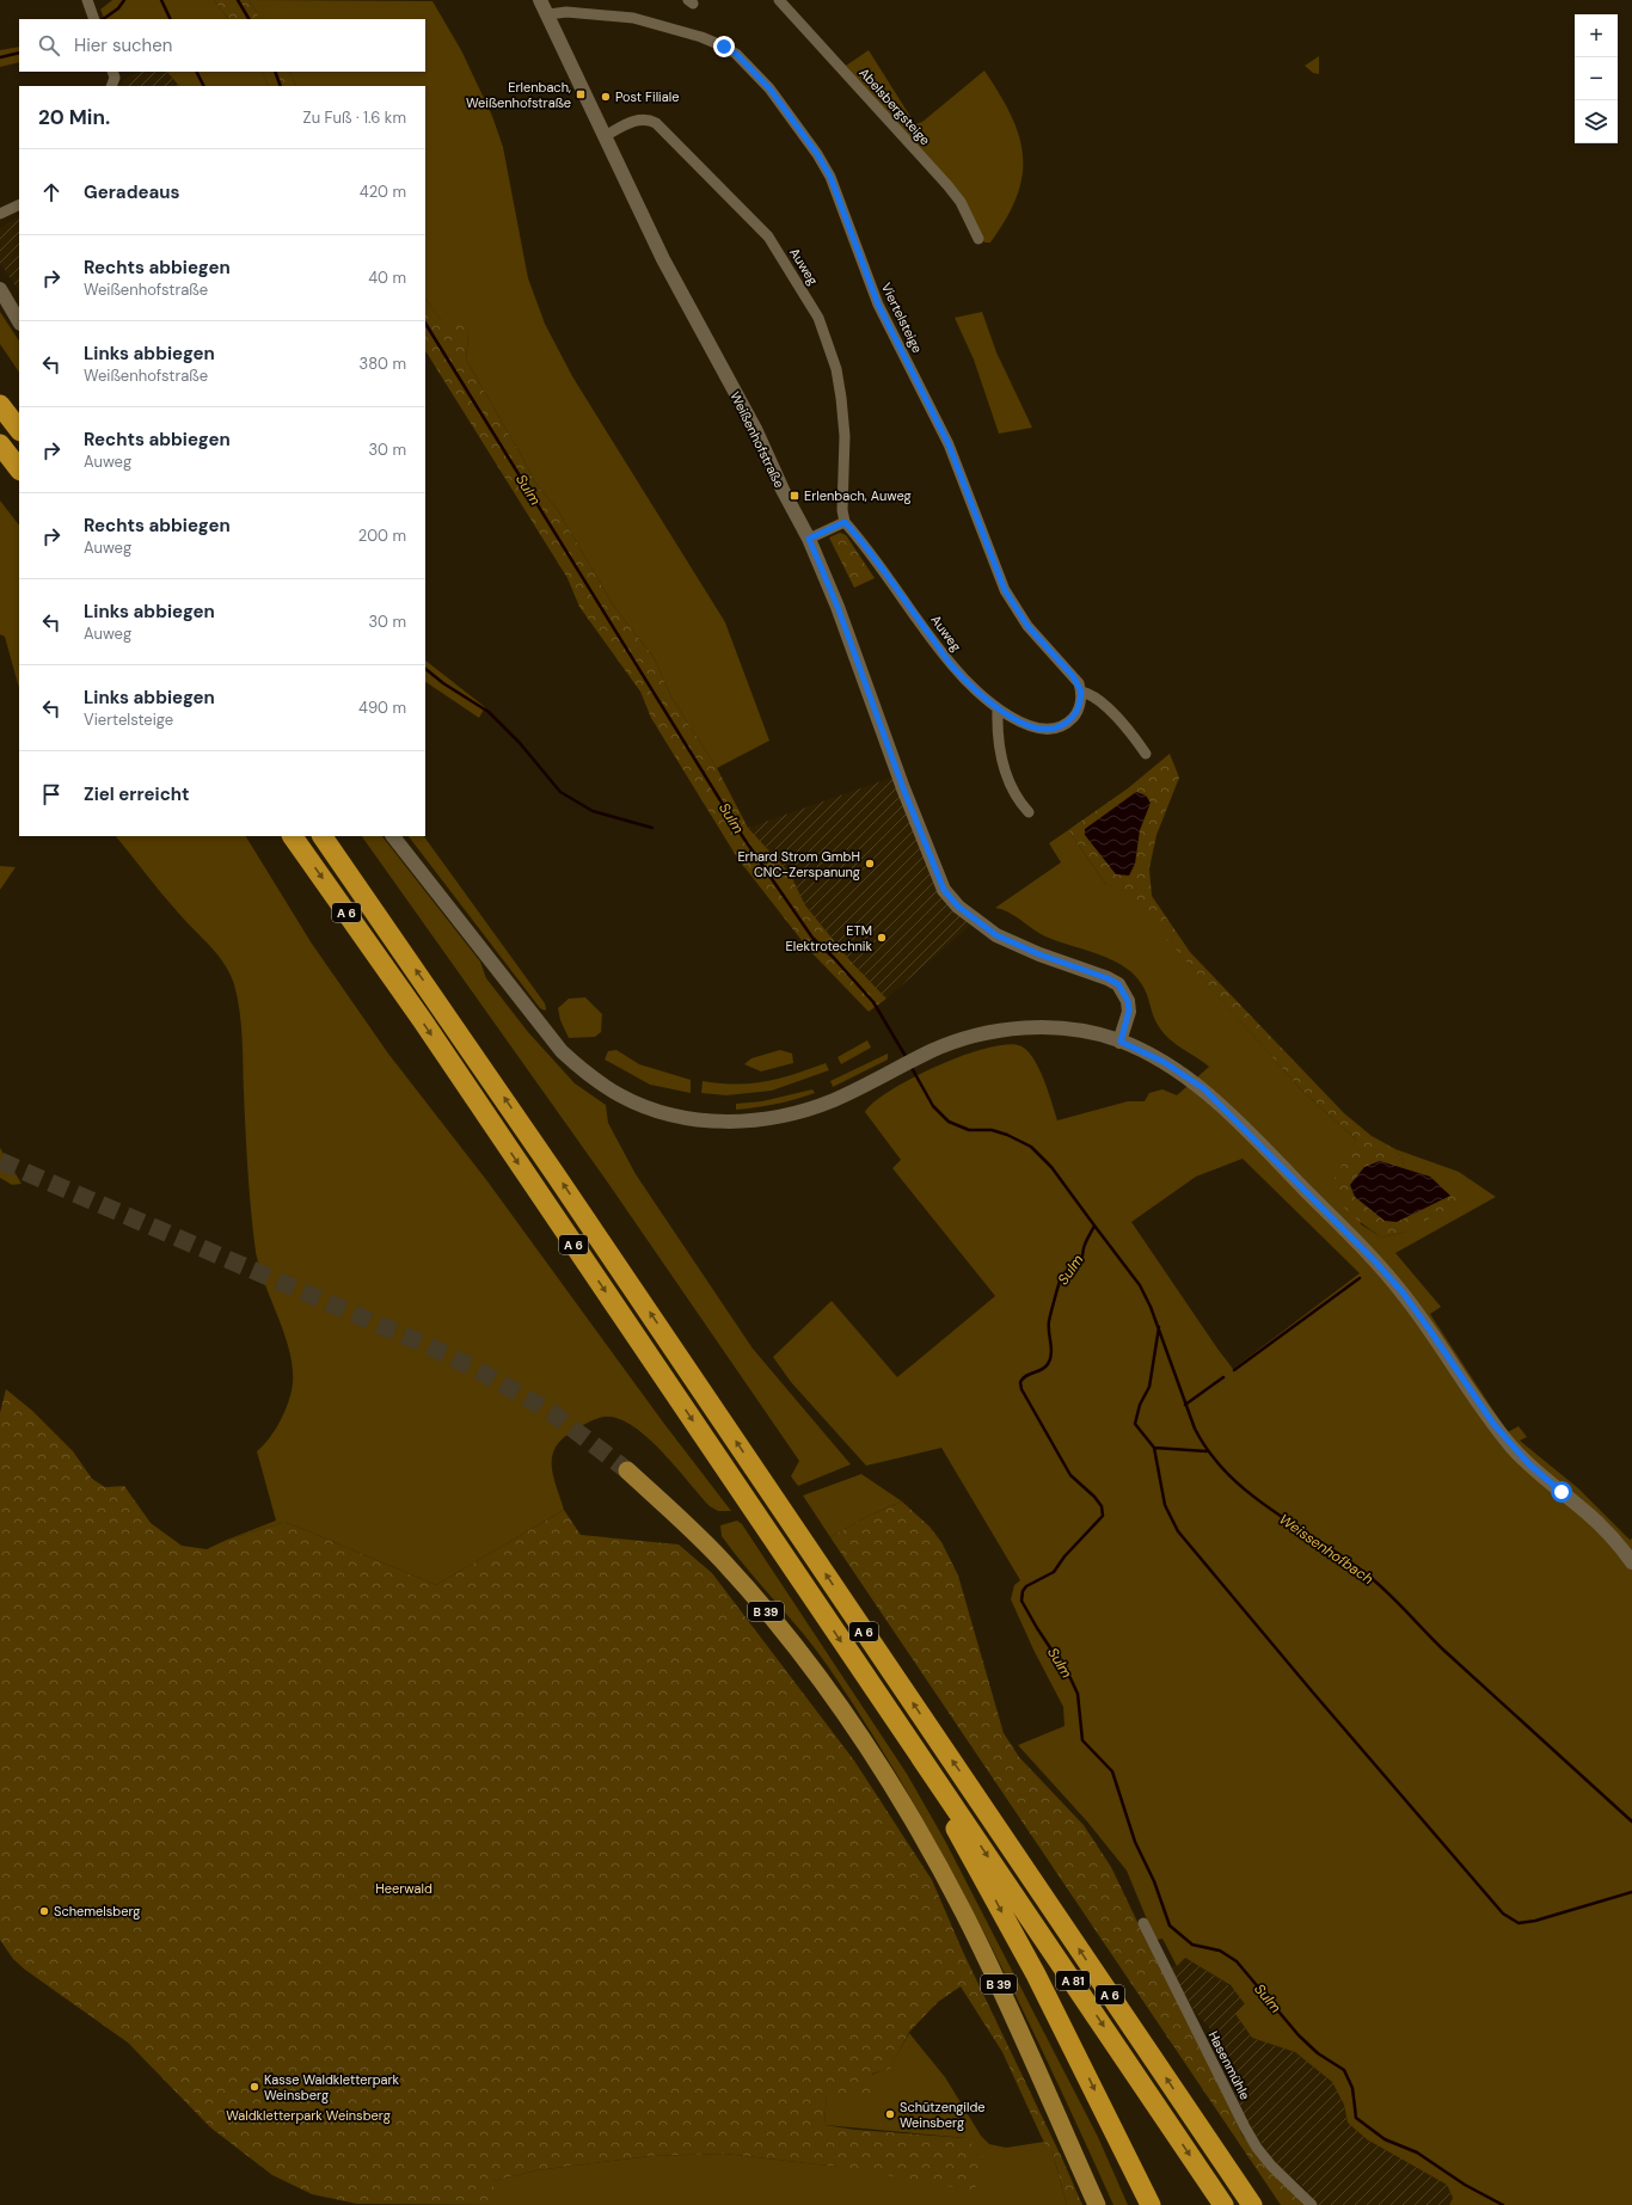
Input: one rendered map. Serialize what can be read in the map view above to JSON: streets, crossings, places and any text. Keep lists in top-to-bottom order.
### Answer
{
  "streets": {
    "highway": ["A 6", "A 81"],
    "main road": ["B 39"],
    "street": [
      "Abelsbergsteige",
      "Auweg",
      "Viertelsteige",
      "Weißenhofstraße",
      "Hasenmühle"
    ]
  },
  "crossings": [
    ["Auweg", "Viertelsteige"],
    ["Auweg", "Weißenhofstraße"],
    ["Viertelsteige", "Weißenhofstraße"],
    ["A 6", "A 81"]
  ],
  "water": ["Sulm", "Weissenhofbach"],
  "parks": ["Heerwald", "Waldkletterpark Weinsberg"],
  "places": {
    "transit": ["Erlenbach, Weißenhofstraße", "Erlenbach, Auweg"],
    "other": [
      "Post Filiale",
      "Erhard Strom GmbH CNC-Zerspanung",
      "ETM Elektrotechnik",
      "Schemelsberg",
      "Kasse Waldkletterpark Weinsberg",
      "Schützengilde Weinsberg"
    ]
  },
  "page": {
    "map_buttons": ["+", "−"],
    "search": "Hier suchen",
    "heading": ["20 Min.", "Zu Fuß · 1.6 km"],
    "list": [
      ["Geradeaus", "420 m"],
      ["Rechts abbiegen", "Weißenhofstraße", "40 m"],
      ["Links abbiegen", "Weißenhofstraße", "380 m"],
      ["Rechts abbiegen", "Auweg", "30 m"],
      ["Rechts abbiegen", "Auweg", "200 m"],
      ["Links abbiegen", "Auweg", "30 m"],
      ["Links abbiegen", "Viertelsteige", "490 m"],
      "Ziel erreicht"
    ]
  }
}
